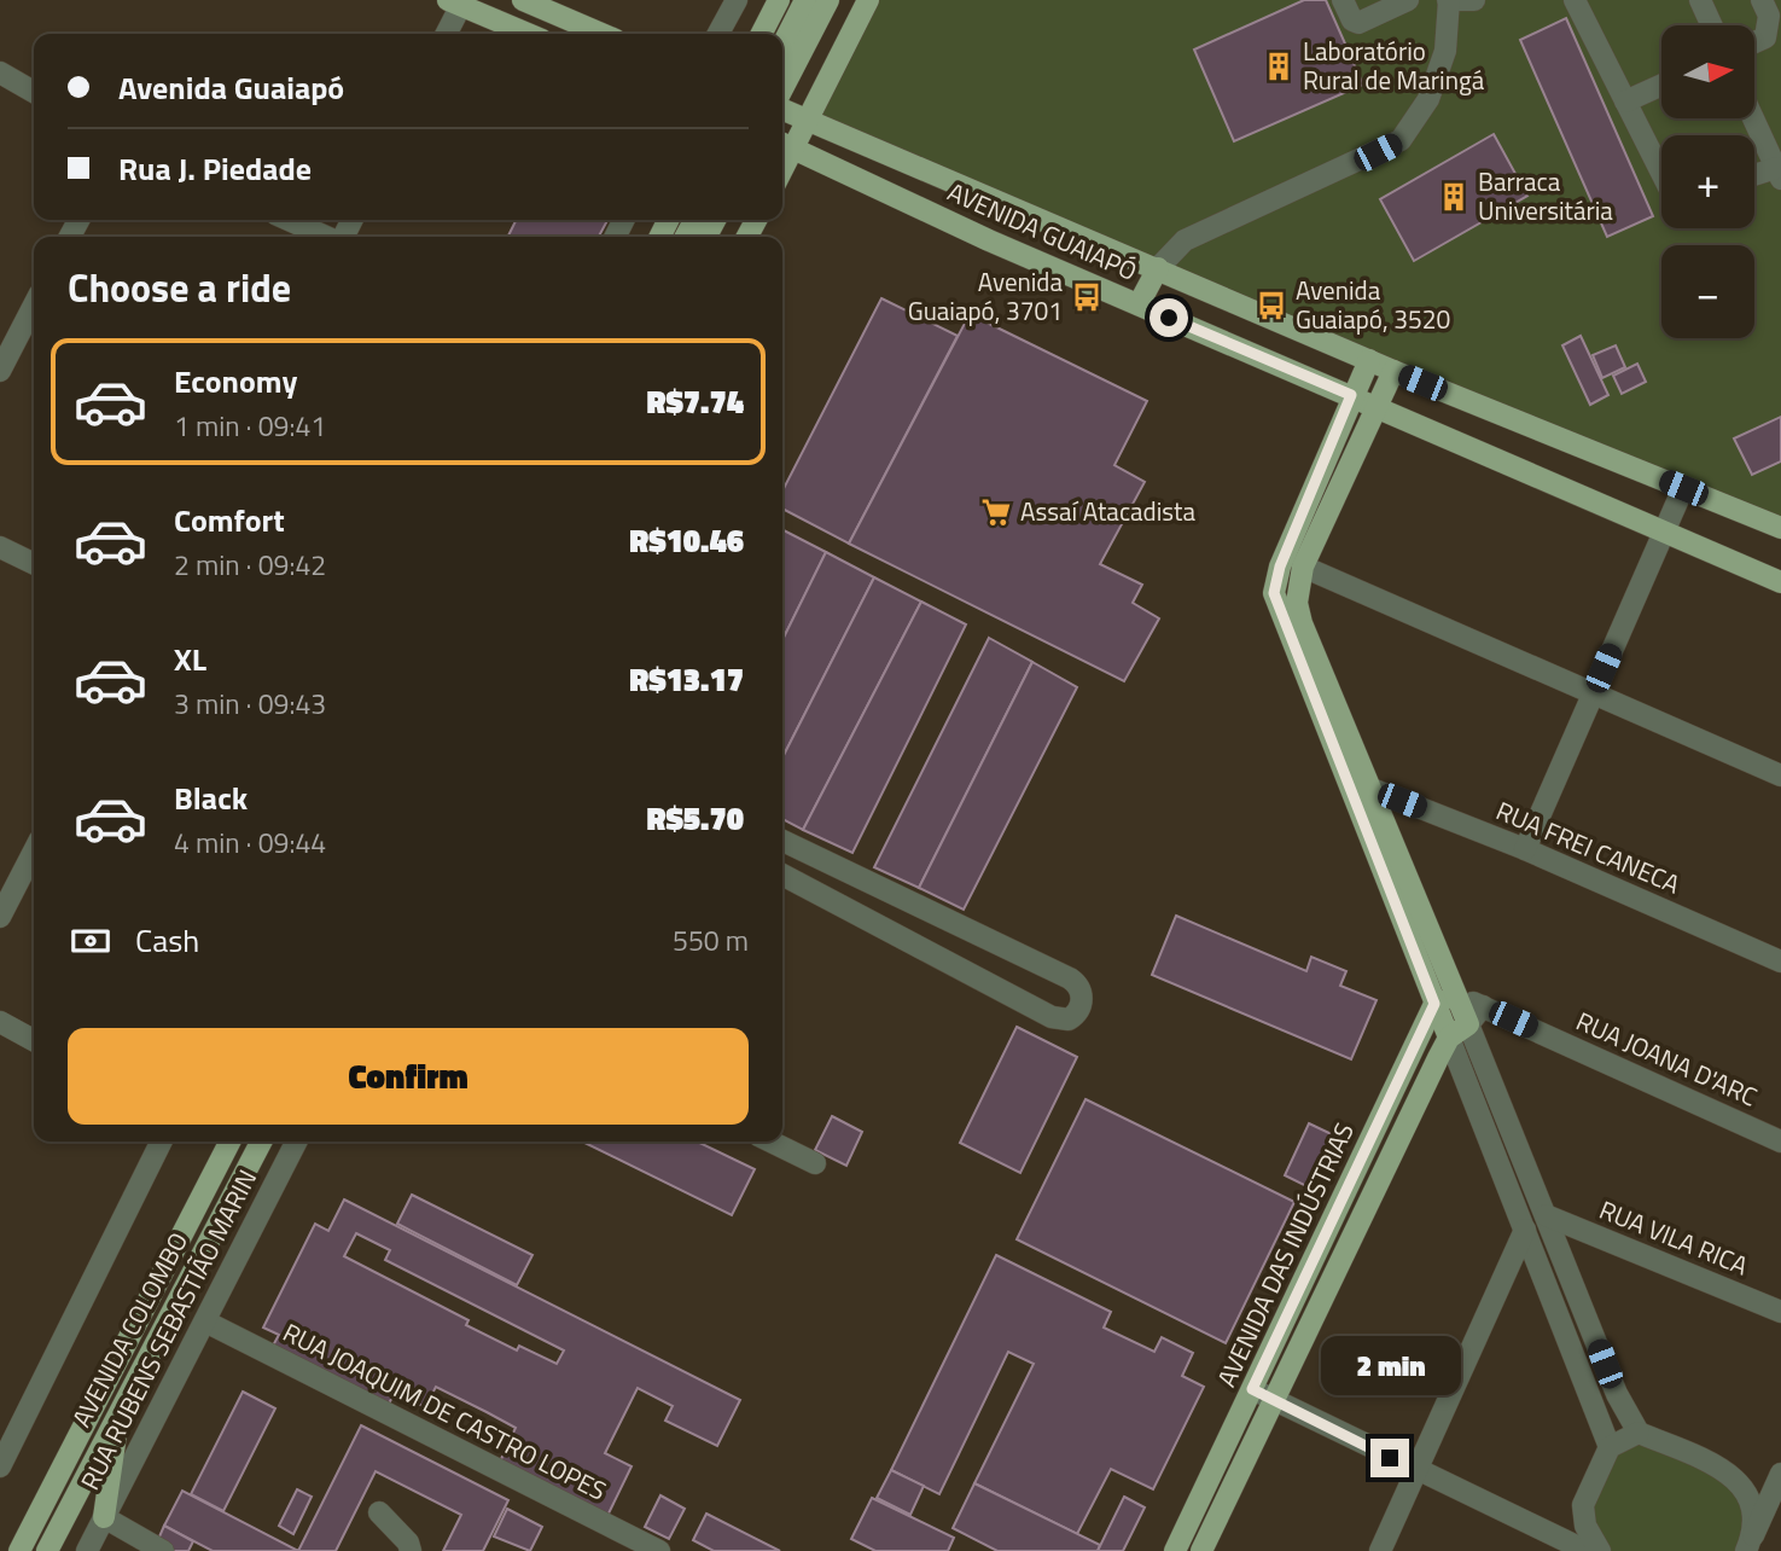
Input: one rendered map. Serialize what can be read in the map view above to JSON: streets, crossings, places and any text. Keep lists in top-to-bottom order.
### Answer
{
  "streets": {
    "main road": ["AVENIDA GUAIAPÓ", "AVENIDA DAS INDÚSTRIAS", "AVENIDA COLOMBO"],
    "street": [
      "RUA FREI CANECA",
      "RUA JOANA D'ARC",
      "RUA VILA RICA",
      "RUA RUBENS SEBASTIÃO MARIN",
      "RUA JOAQUIM DE CASTRO LOPES"
    ]
  },
  "crossings": [
    ["RUA RUBENS SEBASTIÃO MARIN", "RUA JOAQUIM DE CASTRO LOPES"]
  ],
  "places": {
    "building": ["Laboratório Rural de Maringá", "Barraca Universitária"],
    "bus stop": ["Avenida Guaiapó, 3701", "Avenida Guaiapó, 3520"],
    "supermarket": ["Assaí Atacadista"]
  },
  "north": "right",
  "page": {
    "map_buttons": ["+", "−"],
    "banner": ["Avenida Guaiapó", "Rua J. Piedade"],
    "heading": "Choose a ride",
    "list": [
      {
        "name": "Economy",
        "note": "1 min · 09:41",
        "value": "R$7.74"
      },
      {
        "name": "Comfort",
        "note": "2 min · 09:42",
        "value": "R$10.46"
      },
      {
        "name": "XL",
        "note": "3 min · 09:43",
        "value": "R$13.17"
      },
      {
        "name": "Black",
        "note": "4 min · 09:44",
        "value": "R$5.70"
      }
    ],
    "pay": ["Cash", "550 m"],
    "buttons": "Confirm",
    "bubble": "2 min"
  }
}
